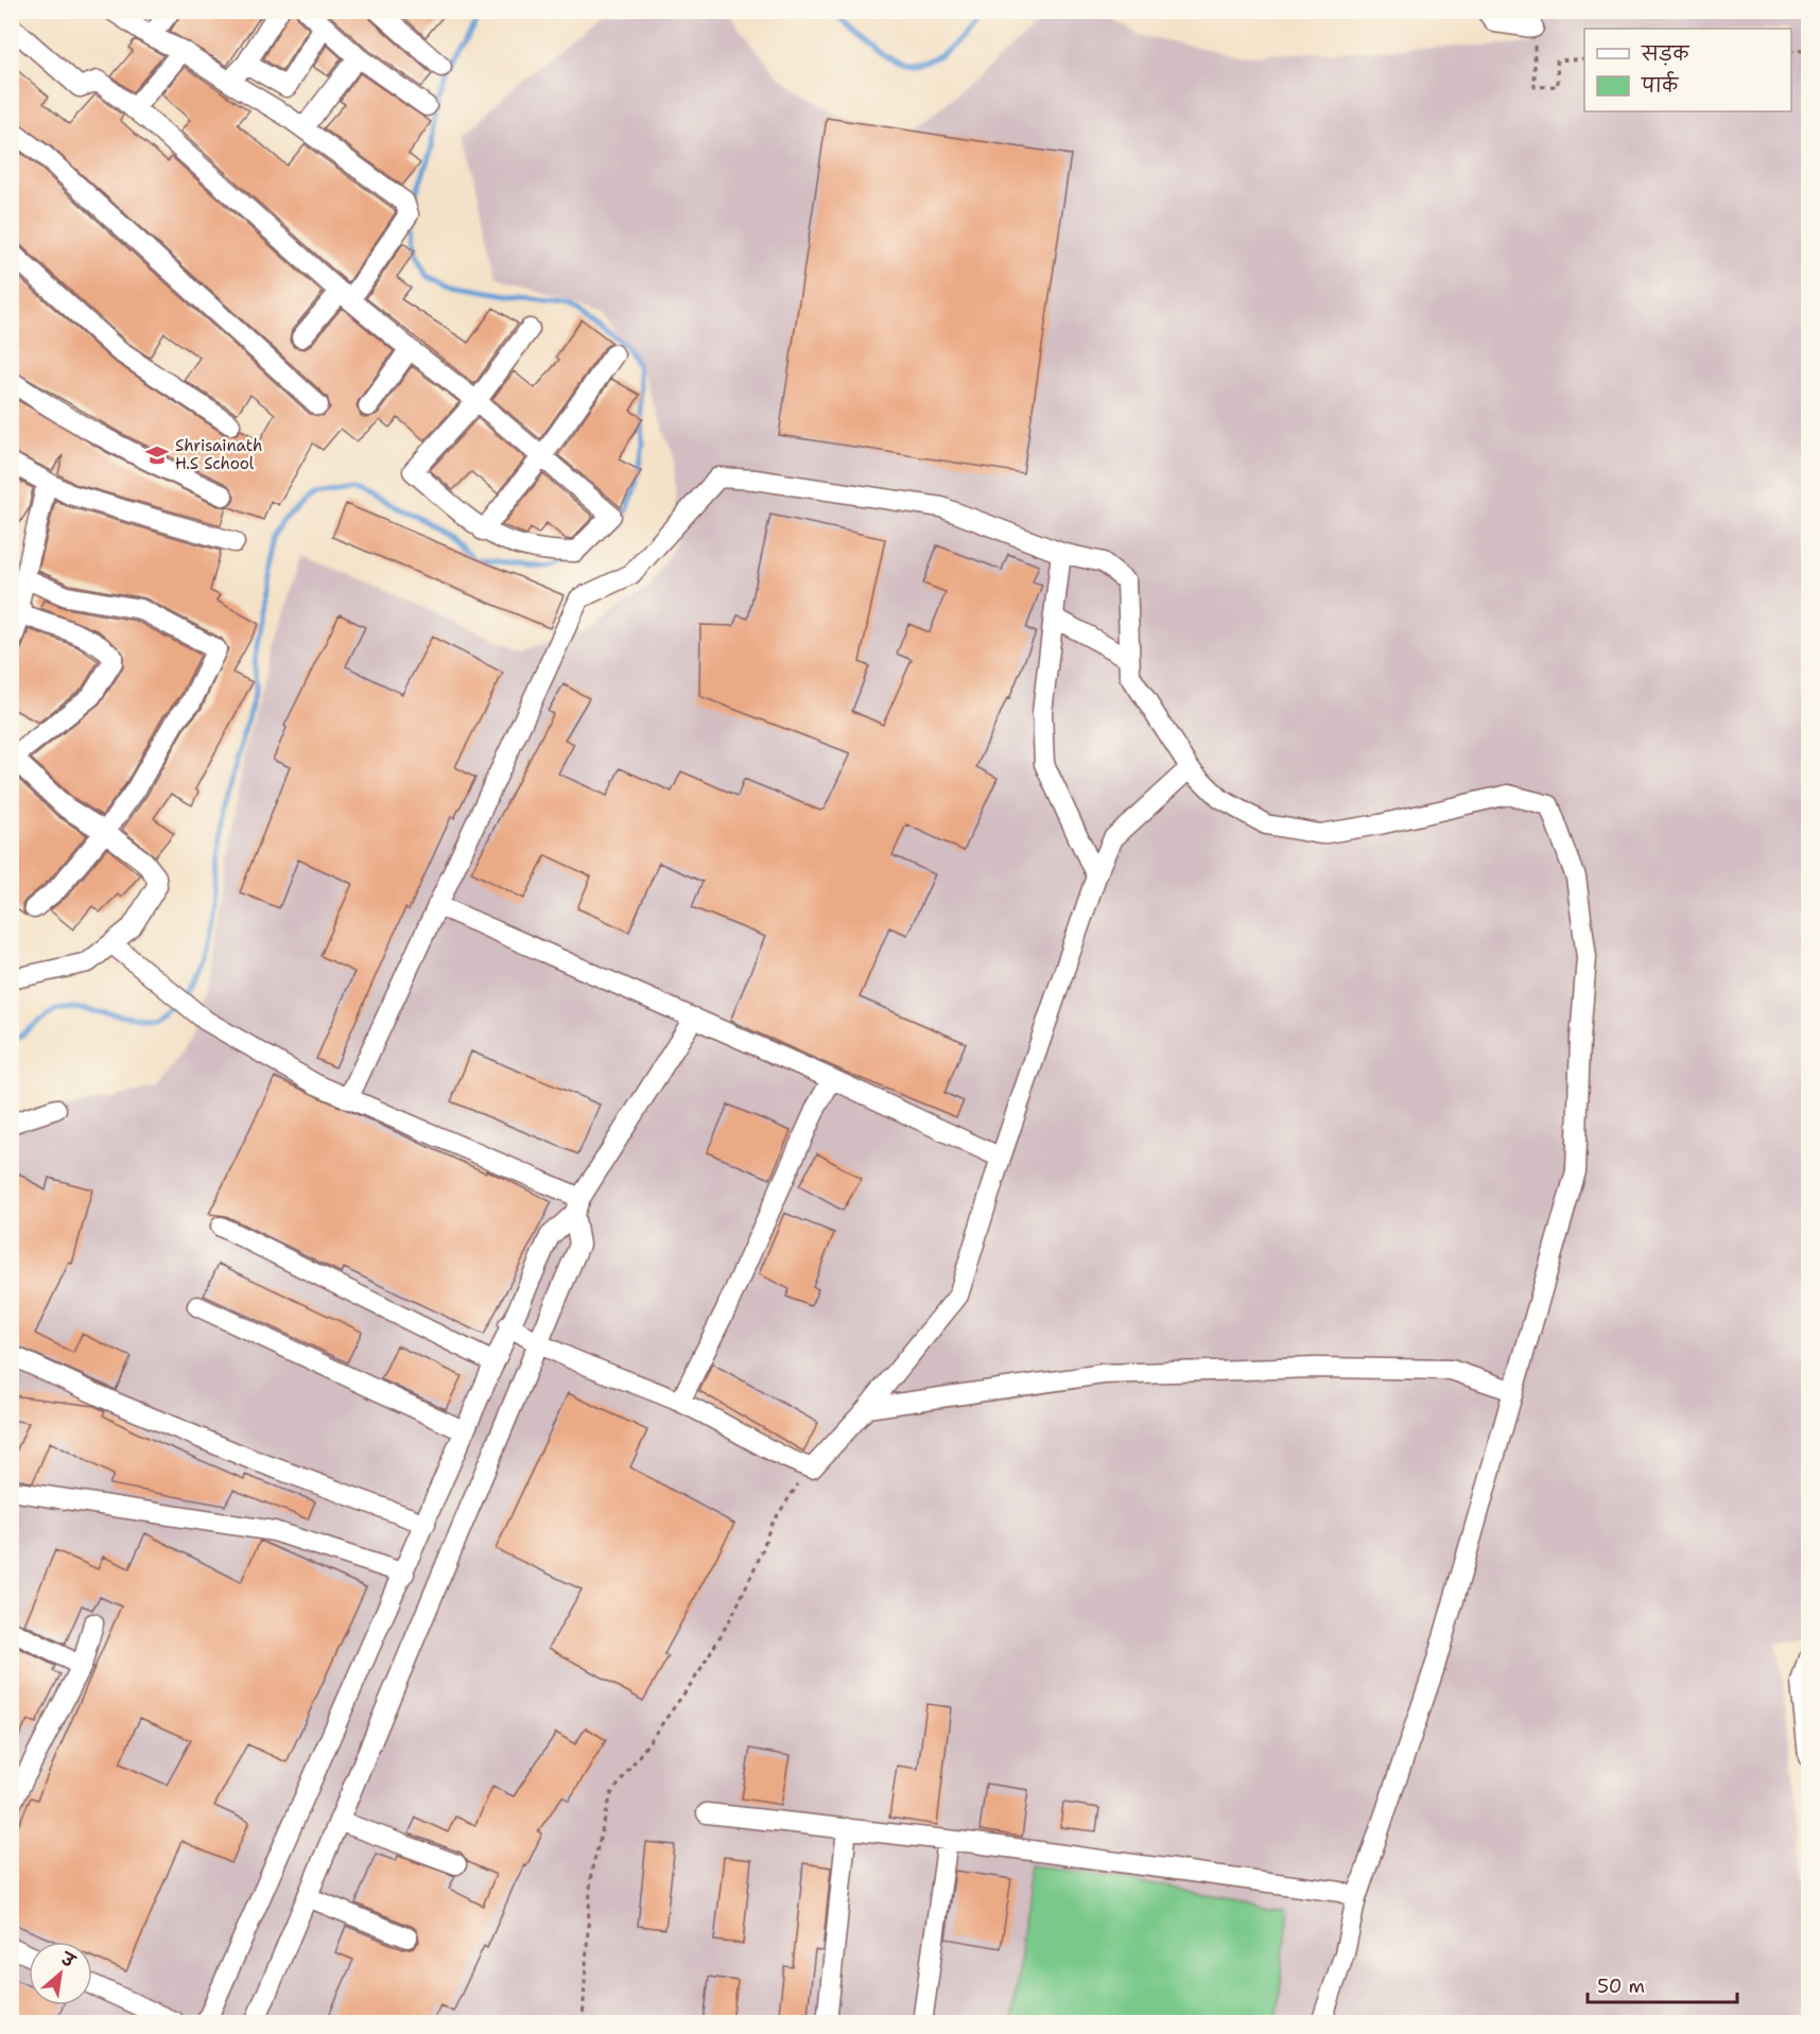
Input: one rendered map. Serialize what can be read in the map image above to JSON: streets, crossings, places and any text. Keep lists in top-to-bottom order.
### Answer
{
  "places": {
    "school or university": ["Shrisainath H.S School"]
  },
  "legend": ["सड़क", "पार्क"],
  "scale_bar": "50 m",
  "north": "top right"
}
